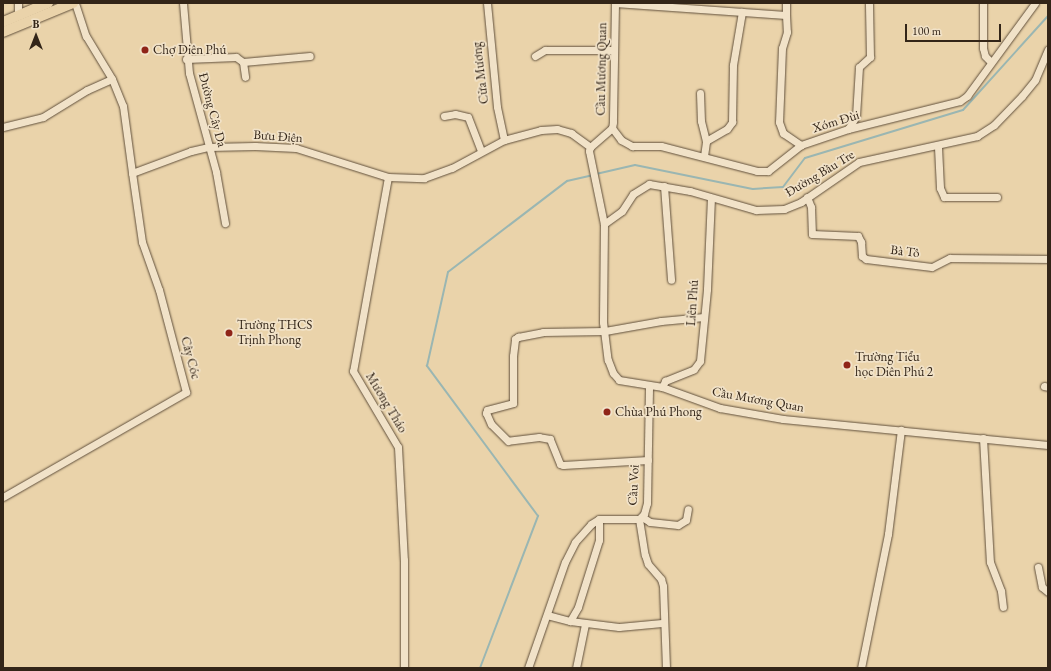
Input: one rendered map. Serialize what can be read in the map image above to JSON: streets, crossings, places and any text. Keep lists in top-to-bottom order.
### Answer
{
  "streets": {
    "street": [
      "Cầu Mương Quan",
      "Cửa Mương",
      "Đường Cây Da",
      "Xóm Đùi",
      "Bưu Điện",
      "Đường Bầu Tre",
      "Bà Tô",
      "Liên Phú",
      "Cây Cóc",
      "Mương Tháo",
      "Cầu Voi"
    ]
  },
  "crossings": [
    ["Cầu Mương Quan", "Xóm Đùi"],
    ["Cầu Mương Quan", "Bưu Điện"],
    ["Cầu Mương Quan", "Đường Bầu Tre"],
    ["Cầu Mương Quan", "Liên Phú"],
    ["Cầu Mương Quan", "Cầu Voi"],
    ["Cửa Mương", "Bưu Điện"],
    ["Đường Cây Da", "Bưu Điện"],
    ["Bưu Điện", "Cây Cóc"],
    ["Bưu Điện", "Mương Tháo"],
    ["Đường Bầu Tre", "Bà Tô"],
    ["Đường Bầu Tre", "Liên Phú"]
  ],
  "places": [
    "Chợ Diên Phú",
    "Trường THCS Trịnh Phong",
    "Trường Tiểu học Diên Phú 2",
    "Chùa Phú Phong"
  ],
  "scale_bar": "100 m",
  "north": "top"
}
